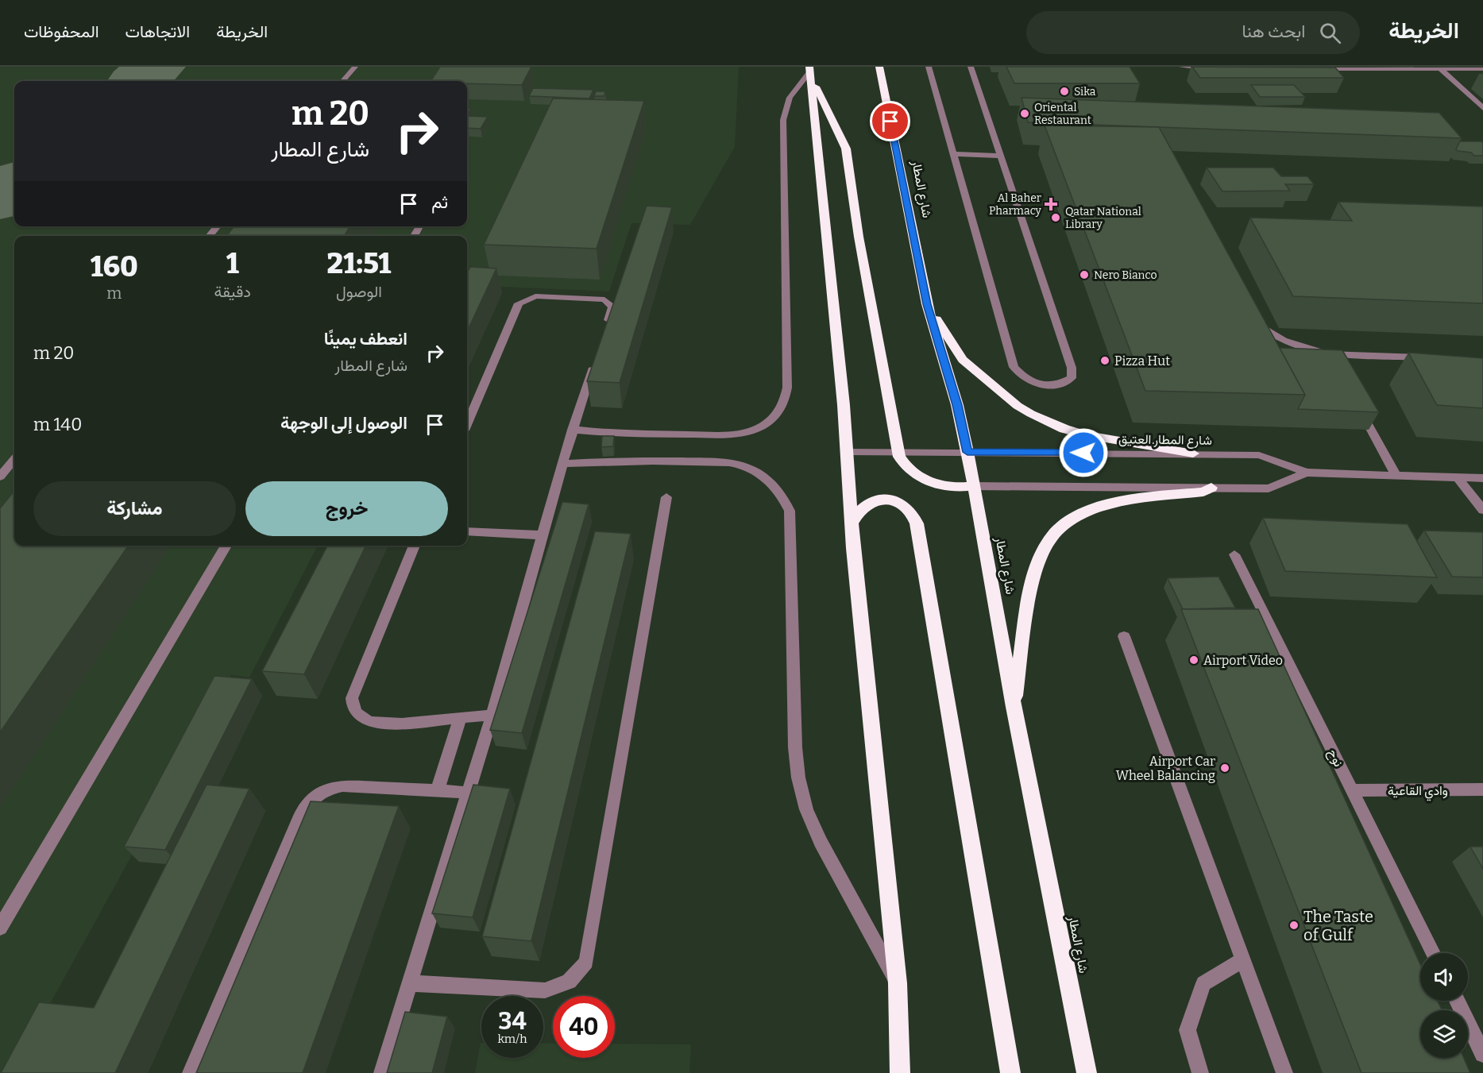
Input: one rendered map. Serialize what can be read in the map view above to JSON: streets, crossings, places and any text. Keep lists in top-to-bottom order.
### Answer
{
  "streets": {
    "highway": ["شارع المطار"],
    "street": ["شارع المطار العتيق", "نوح", "وادي القاعية"]
  },
  "crossings": [
    ["شارع المطار", "شارع المطار العتيق"],
    ["نوح", "وادي القاعية"]
  ],
  "places": {
    "other": [
      "Sika",
      "Oriental Restaurant",
      "Qatar National Library",
      "Nero Bianco",
      "Pizza Hut",
      "Airport Video",
      "Airport Car Wheel Balancing",
      "The Taste of Gulf"
    ],
    "health": ["Al Baher Pharmacy"]
  },
  "page": {
    "header": "الخريطة",
    "search": "ابحث هنا",
    "nav": ["الخريطة", "الاتجاهات", "المحفوظات"],
    "turn": ["20 m", "شارع المطار"],
    "then": "ثم",
    "eta": [
      "21:51",
      "الوصول",
      "1",
      "دقيقة",
      "160",
      "m"
    ],
    "list": [
      {
        "name": "انعطف يمينًا",
        "note": "شارع المطار",
        "value": "20 m"
      },
      {
        "name": "الوصول إلى الوجهة",
        "value": "140 m"
      }
    ],
    "buttons": ["خروج", "مشاركة"],
    "speed": "34 km/h",
    "limit": "40"
  }
}
